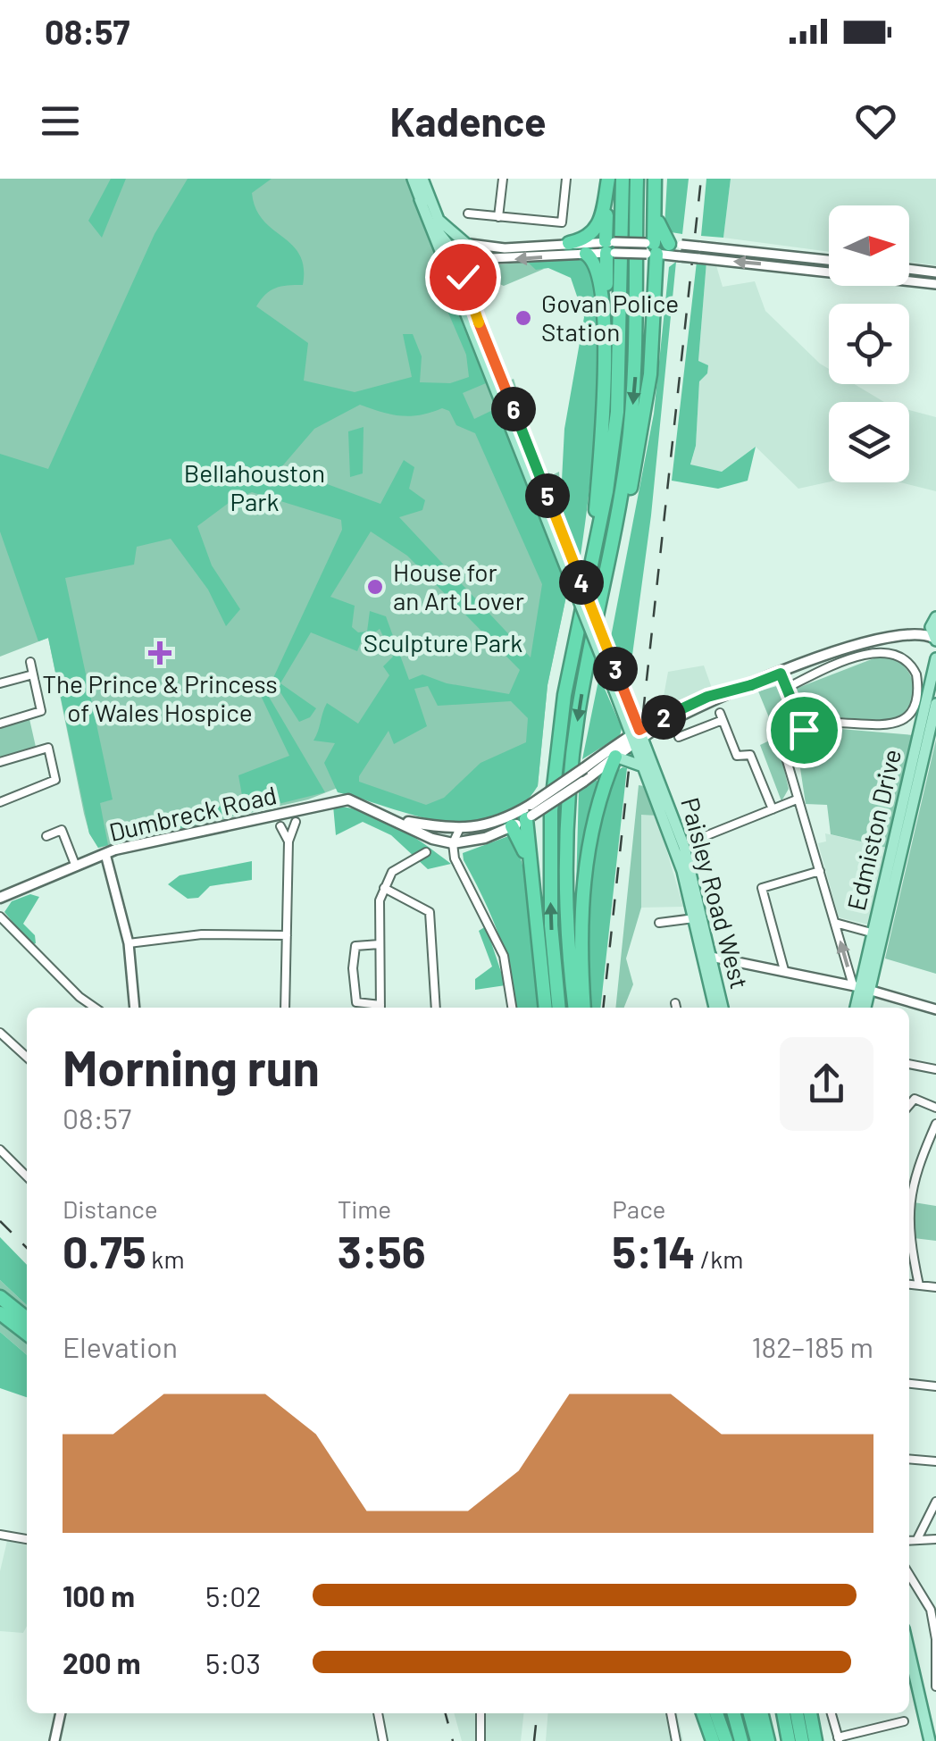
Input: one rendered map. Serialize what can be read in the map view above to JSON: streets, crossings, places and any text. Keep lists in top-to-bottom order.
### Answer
{
  "streets": {
    "main road": ["Dumbreck Road", "Edmiston Drive", "Paisley Road West"]
  },
  "crossings": [
    ["Dumbreck Road", "Paisley Road West"]
  ],
  "parks": ["Bellahouston Park", "Sculpture Park"],
  "places": {
    "other": ["Govan Police Station", "House for an Art Lover"],
    "health": ["The Prince & Princess of Wales Hospice"]
  },
  "north": "right",
  "page": {
    "status": "08:57",
    "header": "Kadence",
    "pins": [
      "6",
      "5",
      "4",
      "3",
      "2"
    ],
    "heading": ["Morning run", "08:57"],
    "stats": [
      ["Distance", "0.75 km"],
      ["Time", "3:56"],
      ["Pace", "5:14 /km"]
    ],
    "chart": ["Elevation", "182–185 m"],
    "list": [
      {
        "name": "100 m",
        "note": "5:02"
      },
      {
        "name": "200 m",
        "note": "5:03"
      }
    ]
  }
}
